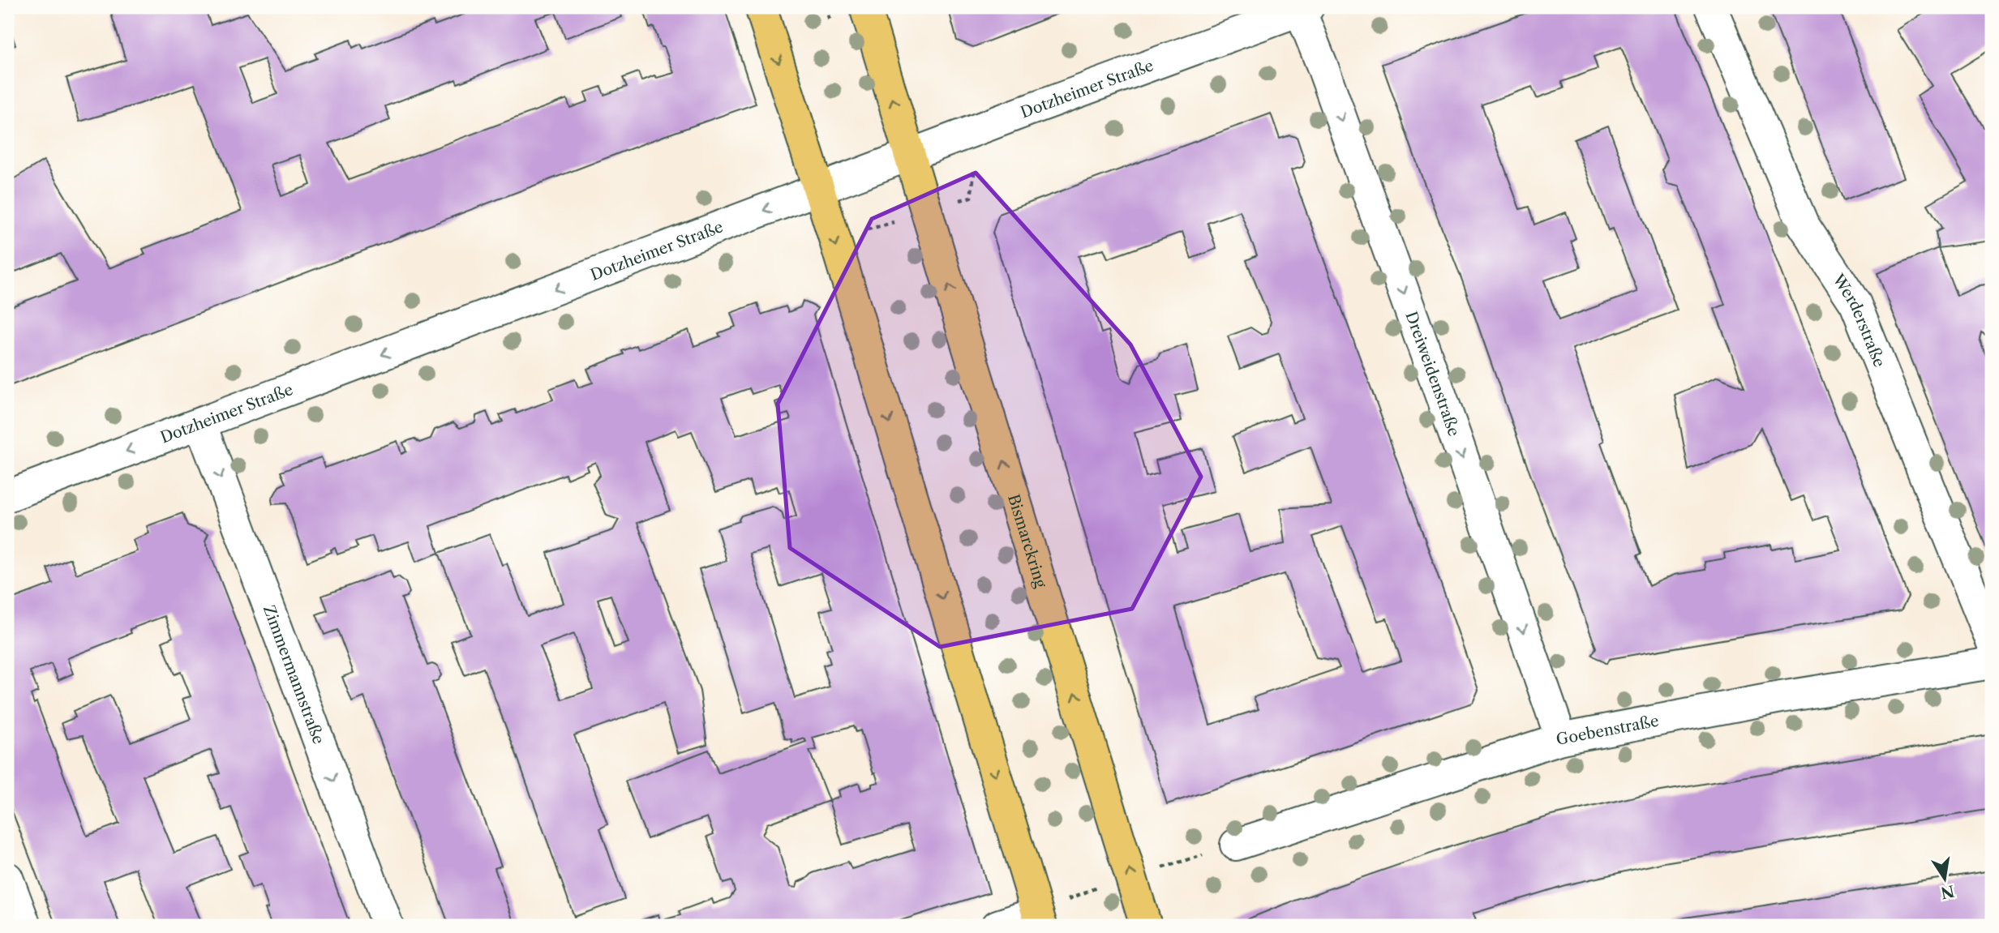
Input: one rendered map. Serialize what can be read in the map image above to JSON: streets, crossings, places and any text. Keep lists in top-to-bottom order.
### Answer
{
  "streets": {
    "main road": ["Bismarckring"],
    "street": [
      "Dotzheimer Straße",
      "Werderstraße",
      "Dreiweidenstraße",
      "Zimmermannstraße",
      "Goebenstraße"
    ]
  },
  "crossings": [
    ["Dotzheimer Straße", "Dreiweidenstraße"],
    ["Dotzheimer Straße", "Bismarckring"],
    ["Dotzheimer Straße", "Zimmermannstraße"],
    ["Dreiweidenstraße", "Goebenstraße"]
  ],
  "one_way": ["Dotzheimer Straße", "Dreiweidenstraße", "Zimmermannstraße"],
  "north": "bottom"
}
